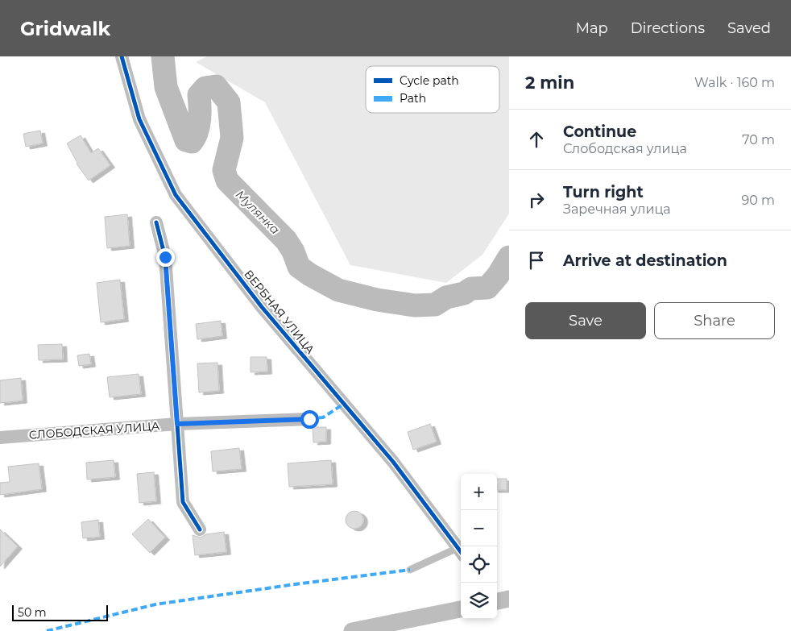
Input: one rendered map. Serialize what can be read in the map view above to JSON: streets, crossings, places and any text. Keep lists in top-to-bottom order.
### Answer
{
  "streets": {
    "street": ["ВЕРБНАЯ УЛИЦА", "СЛОБОДСКАЯ УЛИЦА"]
  },
  "water": ["Мулянка"],
  "legend": ["Cycle path", "Path"],
  "scale_bar": "50 m",
  "page": {
    "header": "Gridwalk",
    "nav": ["Map", "Directions", "Saved"],
    "heading": ["2 min", "Walk · 160 m"],
    "list": [
      ["Continue", "Слободская улица", "70 m"],
      ["Turn right", "Заречная улица", "90 m"],
      "Arrive at destination"
    ],
    "buttons": ["Save", "Share"],
    "map_buttons": ["+", "−"],
    "scale": "50 m"
  }
}
